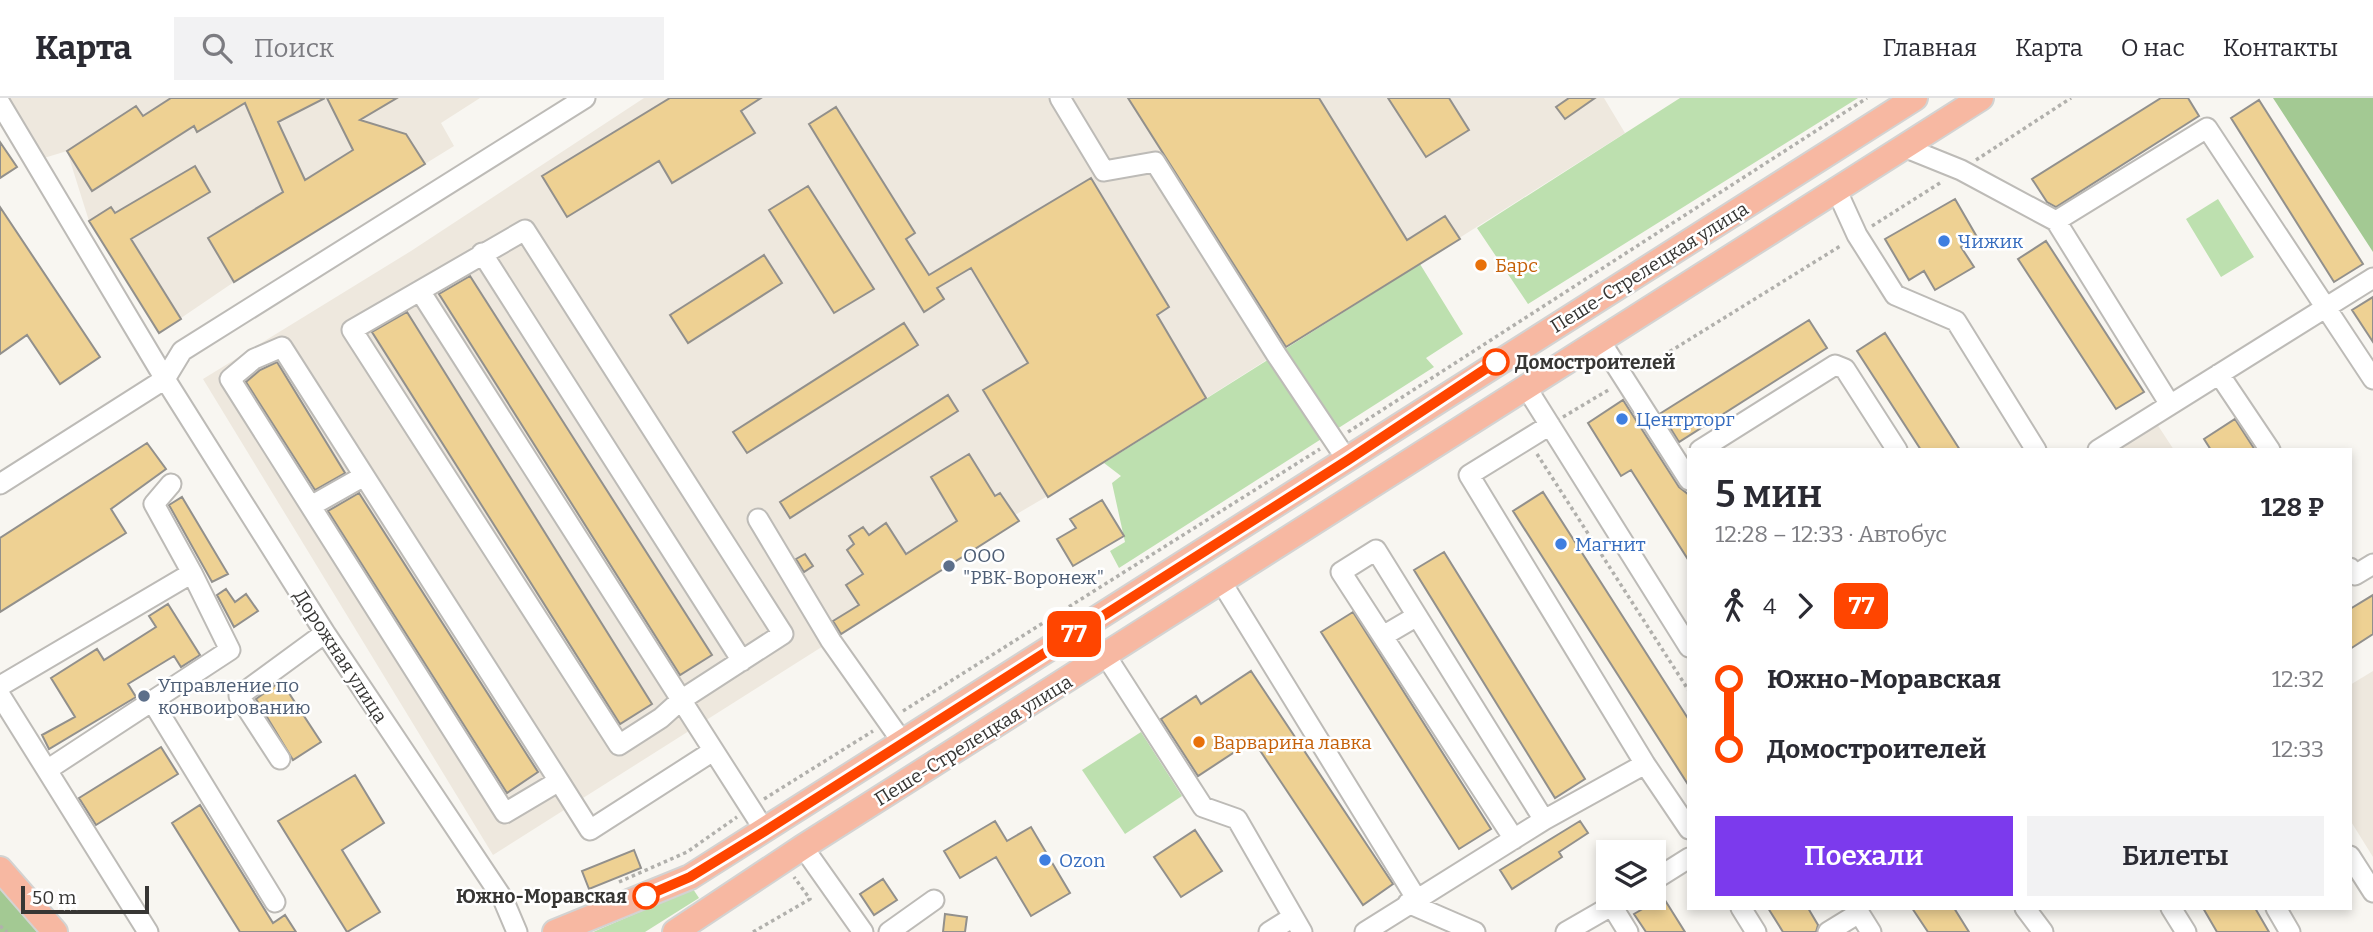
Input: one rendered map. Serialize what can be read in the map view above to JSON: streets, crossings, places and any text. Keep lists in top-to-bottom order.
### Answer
{
  "streets": {
    "main road": ["Пеше-Стрелецкая улица"],
    "street": ["Дорожная улица"]
  },
  "places": [
    "Чижик",
    "Барс",
    "Домостроителей",
    "Центрторг",
    "Магнит",
    "ООО \"РВК-Воронеж\"",
    "Управление по конвоированию",
    "Варварина лавка",
    "Ozon",
    "Южно-Моравская"
  ],
  "lines": ["bus line 77"],
  "scale_bar": "50 m",
  "page": {
    "header": "Карта",
    "search": "Поиск",
    "nav": [
      "Главная",
      "Карта",
      "О нас",
      "Контакты"
    ],
    "on_map": "77",
    "heading": ["5 мин", "12:28 – 12:33 · Автобус", "128 ₽"],
    "legs": ["4", "77"],
    "list": [
      {
        "name": "Южно-Моравская",
        "value": "12:32"
      },
      {
        "name": "Домостроителей",
        "value": "12:33"
      }
    ],
    "buttons": ["Поехали", "Билеты"],
    "scale": "50 m"
  }
}
